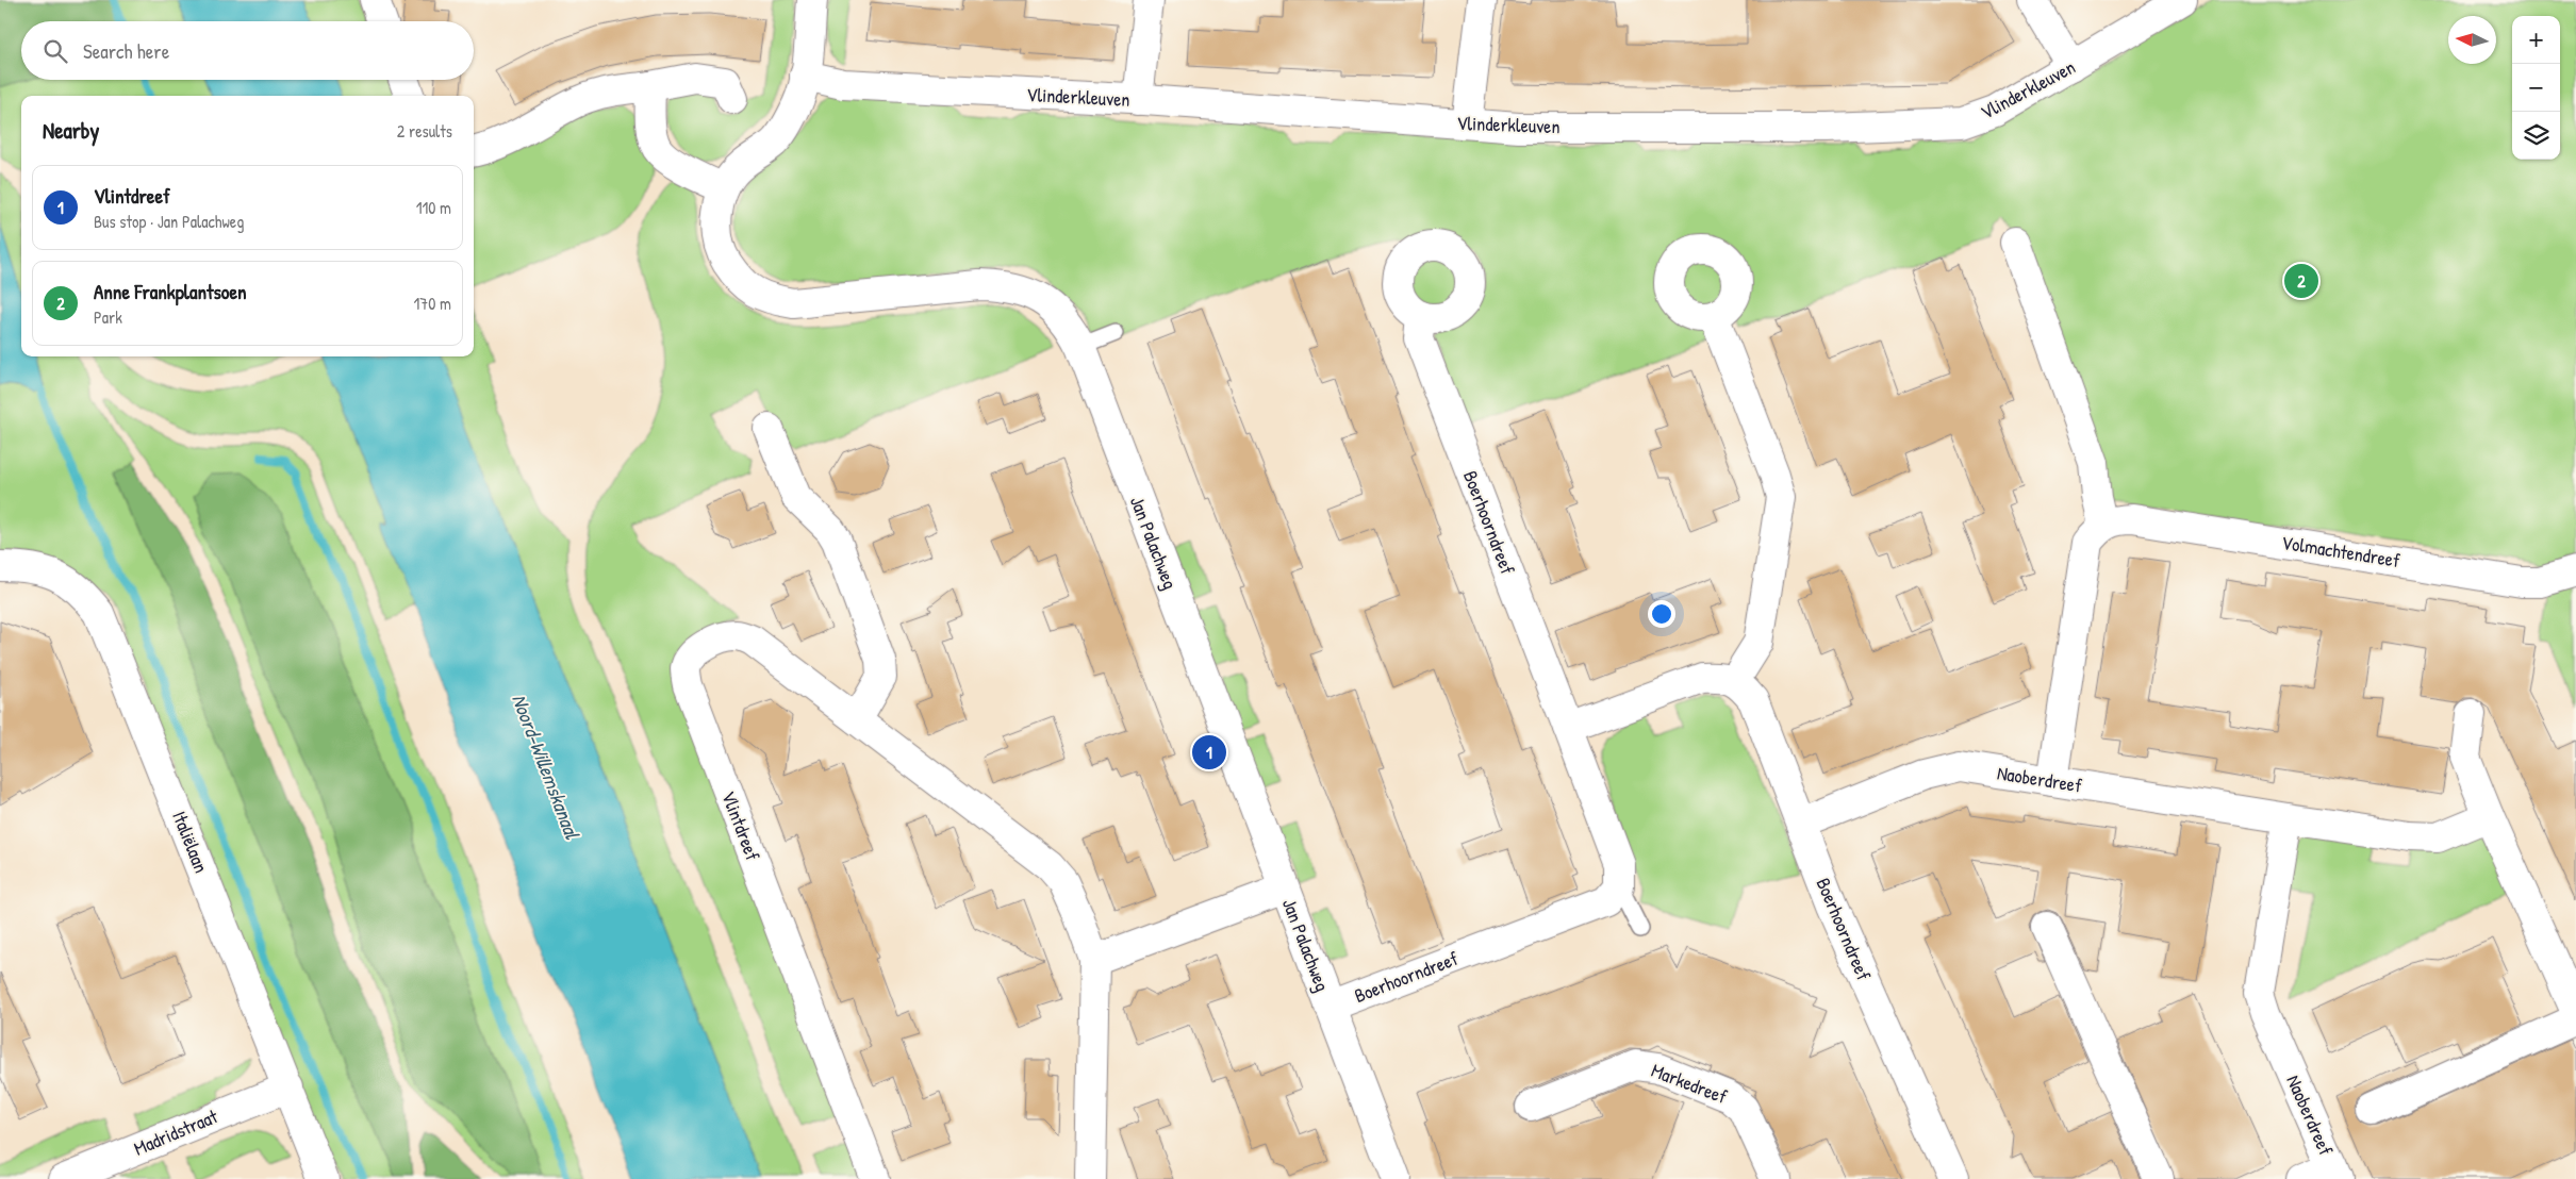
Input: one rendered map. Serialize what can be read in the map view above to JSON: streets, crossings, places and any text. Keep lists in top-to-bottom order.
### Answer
{
  "streets": {
    "street": [
      "Vlinderkleuven",
      "Boerhoorndreef",
      "Jan Palachweg",
      "Volmachtendreef",
      "Naoberdreef",
      "Vlintdreef",
      "Italiëlaan",
      "Markedreef",
      "Madridstraat"
    ]
  },
  "crossings": [
    ["Boerhoorndreef", "Jan Palachweg"],
    ["Boerhoorndreef", "Naoberdreef"],
    ["Italiëlaan", "Madridstraat"]
  ],
  "water": ["Noord-Willemskanaal"],
  "north": "left",
  "page": {
    "map_buttons": ["+", "−"],
    "search": "Search here",
    "heading": ["Nearby", "2 results"],
    "list": [
      {
        "mark": "1",
        "name": "Vlintdreef",
        "note": "Bus stop · Jan Palachweg",
        "value": "110 m"
      },
      {
        "mark": "2",
        "name": "Anne Frankplantsoen",
        "note": "Park",
        "value": "170 m"
      }
    ],
    "pins": ["2", "1"]
  }
}
